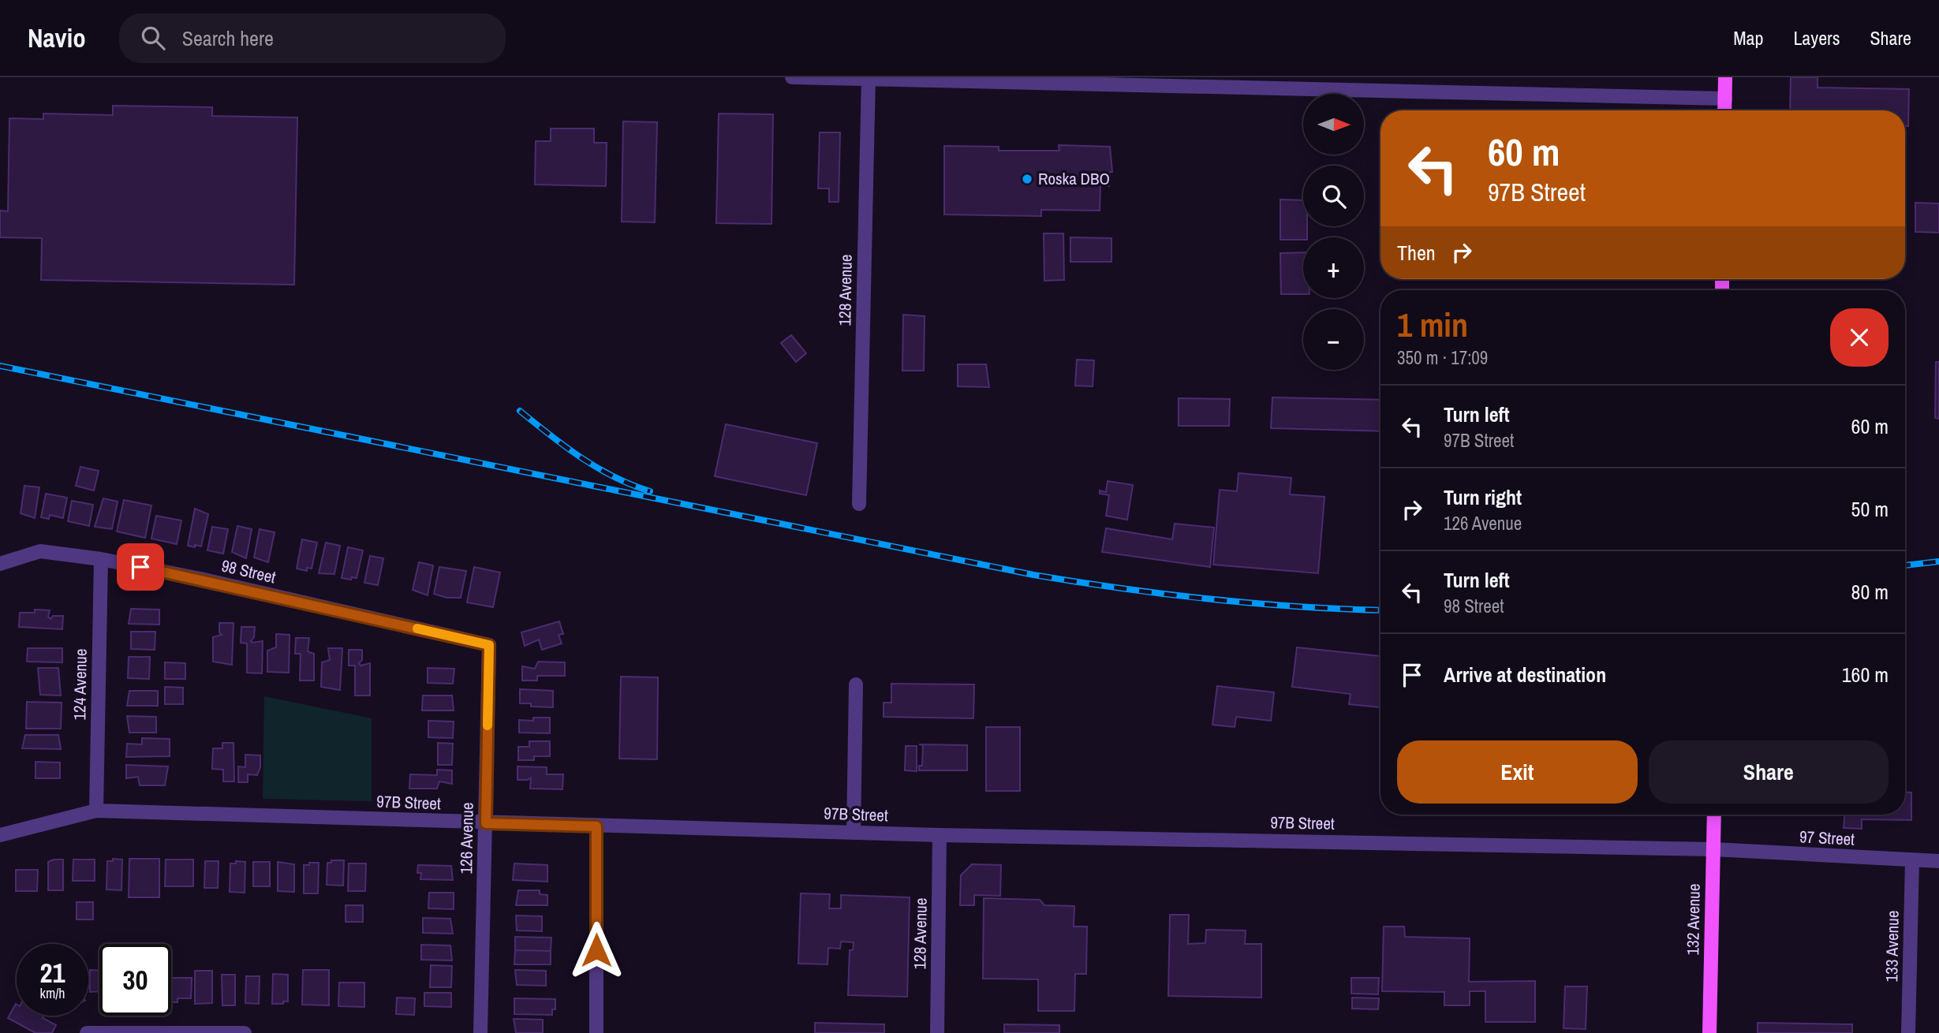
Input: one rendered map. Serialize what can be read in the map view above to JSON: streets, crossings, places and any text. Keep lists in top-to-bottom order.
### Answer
{
  "streets": {
    "main road": ["132 Avenue"],
    "street": [
      "128 Avenue",
      "98 Street",
      "124 Avenue",
      "97B Street",
      "126 Avenue",
      "97 Street",
      "133 Avenue"
    ]
  },
  "crossings": [
    ["128 Avenue", "97B Street"],
    ["98 Street", "124 Avenue"],
    ["98 Street", "126 Avenue"],
    ["124 Avenue", "97B Street"],
    ["97B Street", "126 Avenue"],
    ["97B Street", "97 Street"],
    ["97B Street", "132 Avenue"],
    ["97 Street", "132 Avenue"],
    ["97 Street", "133 Avenue"]
  ],
  "places": ["Roska DBO"],
  "north": "right",
  "page": {
    "header": "Navio",
    "search": "Search here",
    "nav": ["Map", "Layers", "Share"],
    "map_buttons": ["+", "−"],
    "turn": ["60 m", "97B Street"],
    "then": "Then",
    "heading": ["1 min", "350 m · 17:09"],
    "list": [
      {
        "name": "Turn left",
        "note": "97B Street",
        "value": "60 m"
      },
      {
        "name": "Turn right",
        "note": "126 Avenue",
        "value": "50 m"
      },
      {
        "name": "Turn left",
        "note": "98 Street",
        "value": "80 m"
      },
      {
        "name": "Arrive at destination",
        "value": "160 m"
      }
    ],
    "buttons": ["Exit", "Share"],
    "speed": "21 km/h",
    "limit": "30"
  }
}
